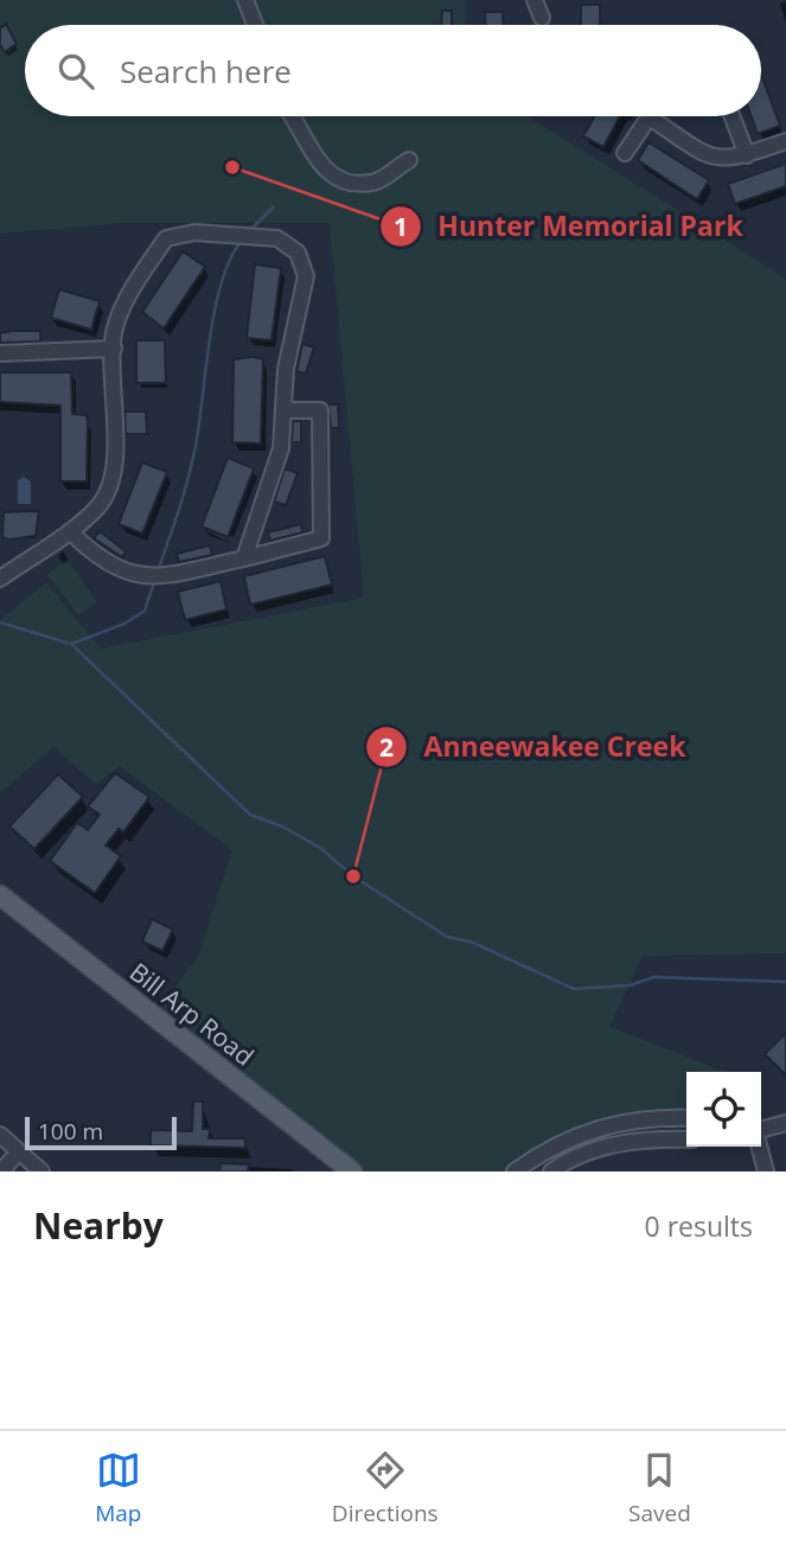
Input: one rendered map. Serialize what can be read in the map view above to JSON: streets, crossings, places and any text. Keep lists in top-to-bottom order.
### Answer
{
  "streets": {
    "main road": ["Bill Arp Road"]
  },
  "places": ["Hunter Memorial Park", "Anneewakee Creek"],
  "scale_bar": "100 m",
  "page": {
    "search": "Search here",
    "scale": "100 m",
    "heading": ["Nearby", "0 results"],
    "nav": ["Map", "Directions", "Saved"]
  }
}
